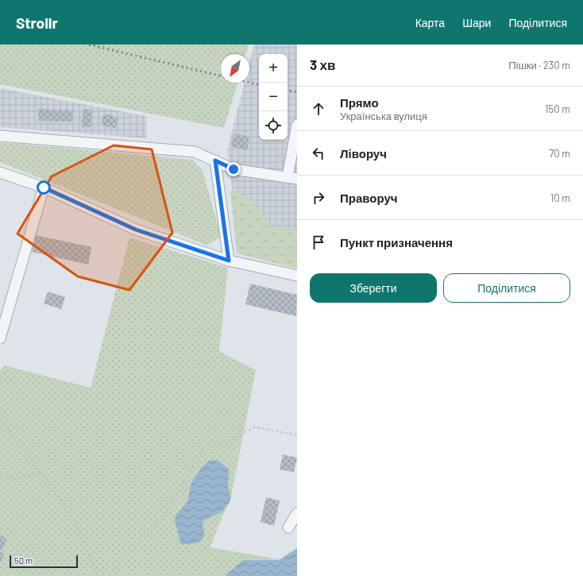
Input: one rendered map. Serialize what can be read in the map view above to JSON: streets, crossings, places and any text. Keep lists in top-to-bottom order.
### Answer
{
  "scale_bar": "50 m",
  "north": "bottom left",
  "page": {
    "header": "Strollr",
    "nav": ["Карта", "Шари", "Поділитися"],
    "heading": ["3 хв", "Пішки · 230 m"],
    "map_buttons": ["+", "−"],
    "list": [
      ["Прямо", "Українська вулиця", "150 m"],
      ["Ліворуч", "70 m"],
      ["Праворуч", "10 m"],
      "Пункт призначення"
    ],
    "buttons": ["Зберегти", "Поділитися"],
    "scale": "50 m"
  }
}
